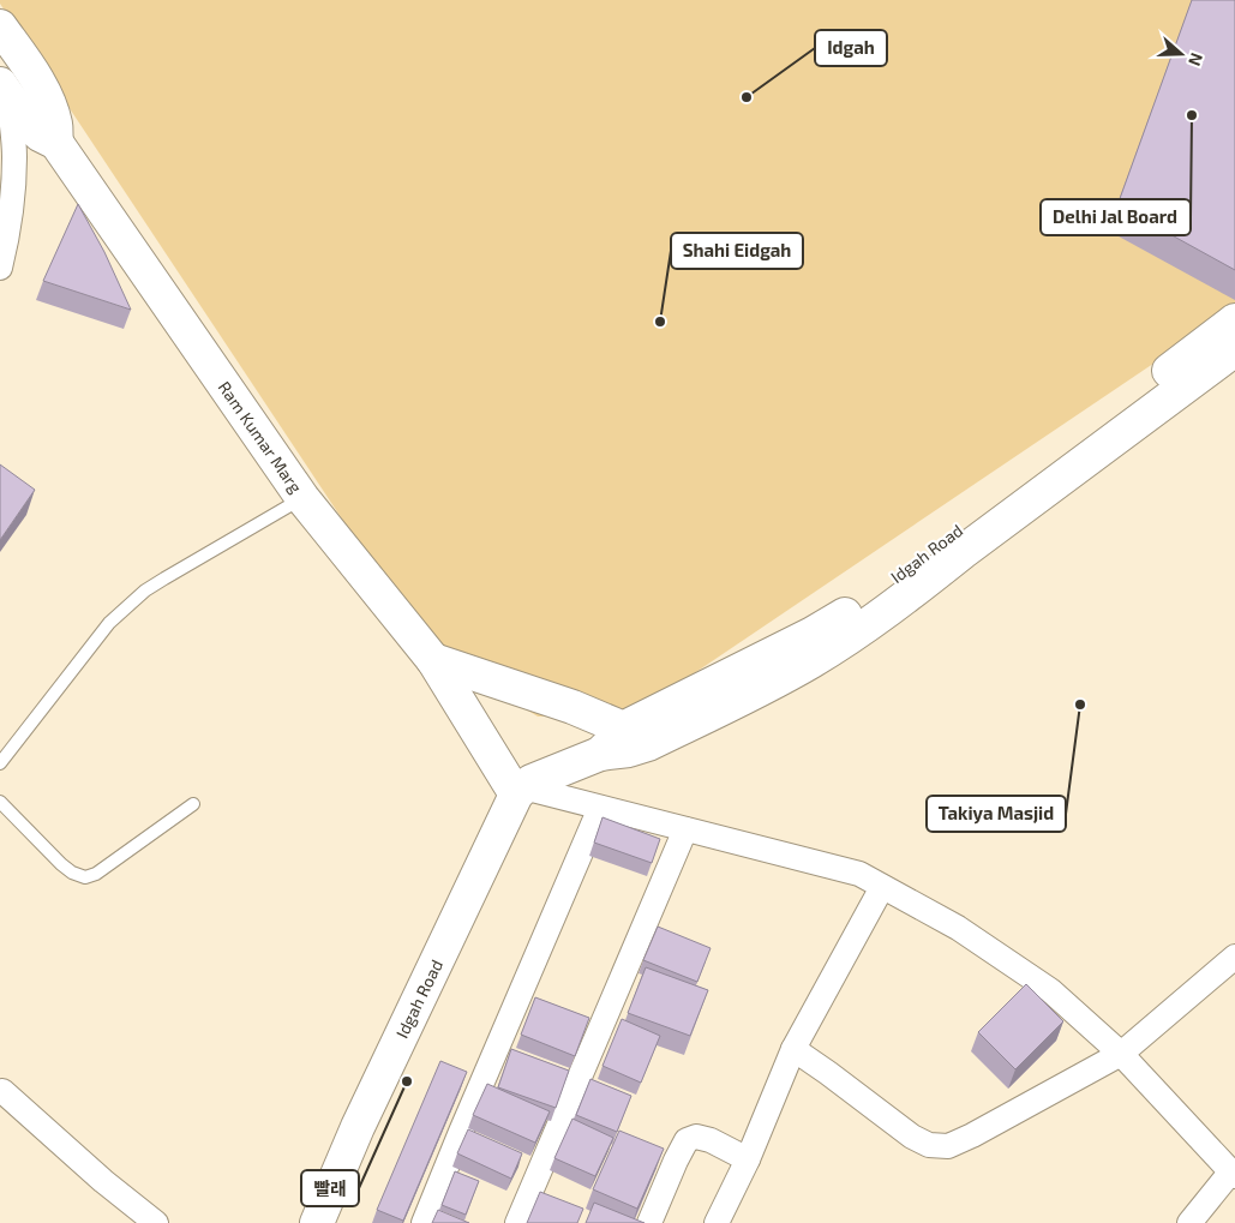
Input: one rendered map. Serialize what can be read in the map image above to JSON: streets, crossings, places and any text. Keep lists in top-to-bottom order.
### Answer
{
  "streets": {
    "street": ["Ram Kumar Marg", "Idgah Road"]
  },
  "crossings": [
    ["Ram Kumar Marg", "Idgah Road"]
  ],
  "places": [
    "Idgah",
    "Delhi Jal Board",
    "Shahi Eidgah",
    "Takiya Masjid",
    "빨래"
  ],
  "north": "right"
}
